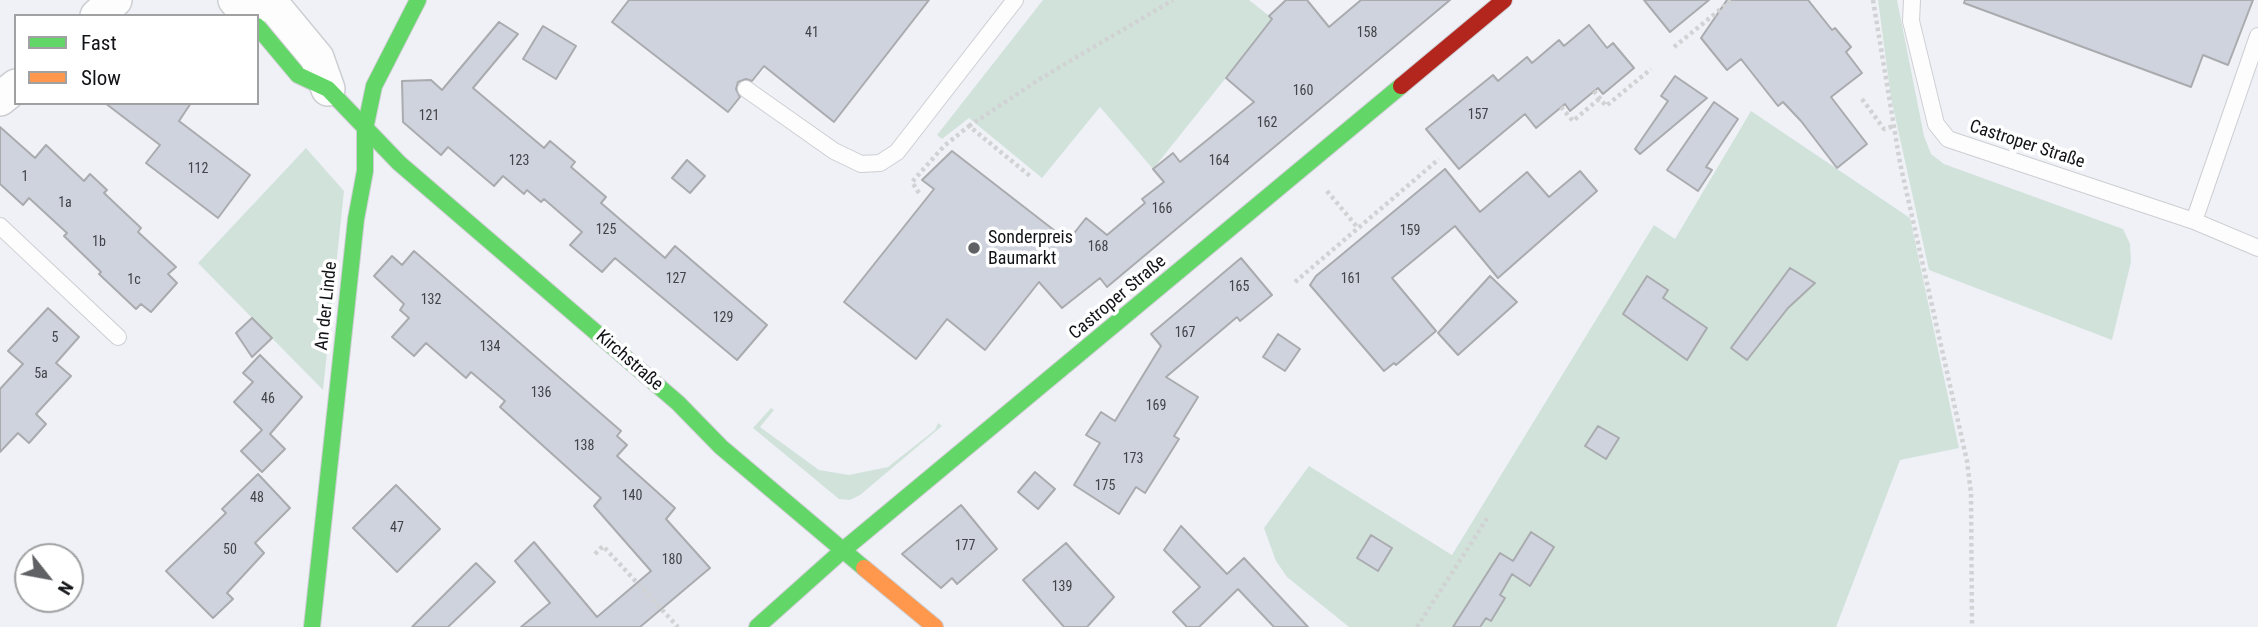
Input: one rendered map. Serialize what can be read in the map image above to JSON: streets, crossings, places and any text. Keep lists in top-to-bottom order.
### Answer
{
  "streets": {
    "street": ["Castroper Straße", "An der Linde", "Kirchstraße"]
  },
  "crossings": [
    ["Castroper Straße", "Kirchstraße"],
    ["An der Linde", "Kirchstraße"]
  ],
  "places": ["Sonderpreis Baumarkt"],
  "house_numbers": [
    "41",
    "158",
    "160",
    "157",
    "121",
    "162",
    "123",
    "164",
    "112",
    "1",
    "1a",
    "166",
    "125",
    "159",
    "1b",
    "168",
    "127",
    "161",
    "1c",
    "165",
    "132",
    "129",
    "167",
    "5",
    "134",
    "5a",
    "136",
    "46",
    "169",
    "138",
    "173",
    "175",
    "140",
    "48",
    "47",
    "177",
    "50",
    "180",
    "139"
  ],
  "legend": ["Fast", "Slow"],
  "north": "bottom right"
}
